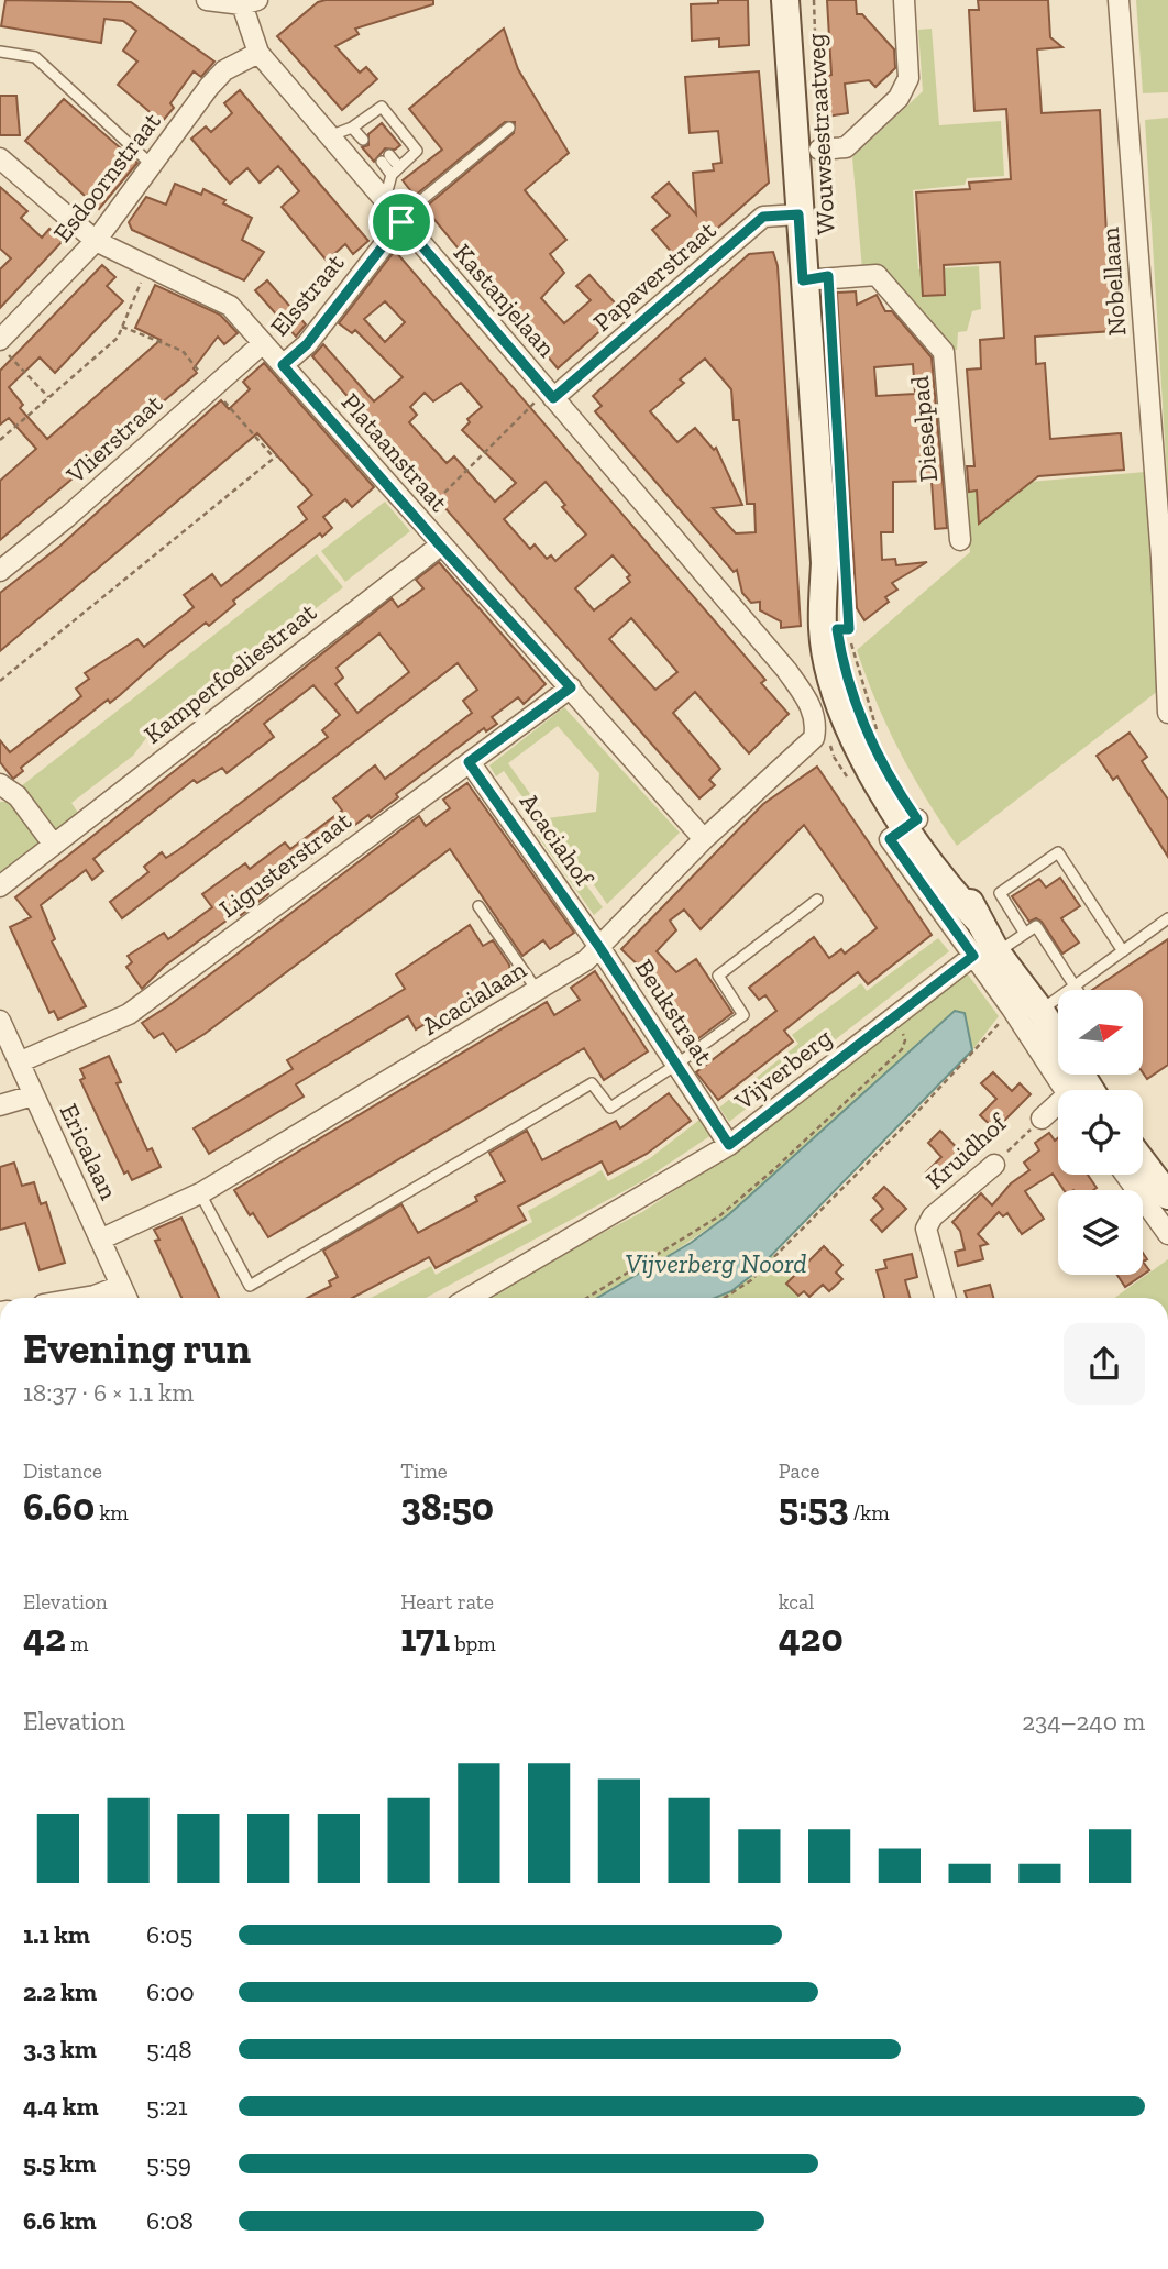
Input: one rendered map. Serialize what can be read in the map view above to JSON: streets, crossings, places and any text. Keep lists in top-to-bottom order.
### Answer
{
  "streets": {
    "main road": ["Wouwsestraatweg"],
    "street": [
      "Esdoornstraat",
      "Papaverstraat",
      "Nobellaan",
      "Elsstraat",
      "Kastanjelaan",
      "Dieselpad",
      "Vlierstraat",
      "Plataanstraat",
      "Kamperfoeliestraat",
      "Acaciahof",
      "Ligusterstraat",
      "Acacialaan",
      "Beukstraat",
      "Vijverberg",
      "Ericalaan",
      "Kruidhof"
    ]
  },
  "crossings": [
    ["Wouwsestraatweg", "Papaverstraat"],
    ["Wouwsestraatweg", "Dieselpad"],
    ["Wouwsestraatweg", "Vijverberg"],
    ["Esdoornstraat", "Kastanjelaan"],
    ["Esdoornstraat", "Plataanstraat"],
    ["Papaverstraat", "Kastanjelaan"],
    ["Elsstraat", "Kastanjelaan"],
    ["Elsstraat", "Plataanstraat"],
    ["Kastanjelaan", "Acacialaan"],
    ["Vlierstraat", "Plataanstraat"],
    ["Plataanstraat", "Kamperfoeliestraat"],
    ["Plataanstraat", "Ligusterstraat"],
    ["Plataanstraat", "Acacialaan"],
    ["Acaciahof", "Ligusterstraat"],
    ["Acaciahof", "Acacialaan"],
    ["Acaciahof", "Beukstraat"],
    ["Ligusterstraat", "Ericalaan"],
    ["Acacialaan", "Beukstraat"],
    ["Acacialaan", "Ericalaan"],
    ["Beukstraat", "Vijverberg"]
  ],
  "water": ["Vijverberg Noord"],
  "north": "right",
  "page": {
    "heading": ["Evening run", "18:37 · 6 × 1.1 km"],
    "stats": [
      ["Distance", "6.60 km"],
      ["Time", "38:50"],
      ["Pace", "5:53 /km"],
      ["Elevation", "42 m"],
      ["Heart rate", "171 bpm"],
      ["kcal", "420"]
    ],
    "chart": ["Elevation", "234–240 m"],
    "list": [
      {
        "name": "1.1 km",
        "note": "6:05"
      },
      {
        "name": "2.2 km",
        "note": "6:00"
      },
      {
        "name": "3.3 km",
        "note": "5:48"
      },
      {
        "name": "4.4 km",
        "note": "5:21"
      },
      {
        "name": "5.5 km",
        "note": "5:59"
      },
      {
        "name": "6.6 km",
        "note": "6:08"
      }
    ]
  }
}
